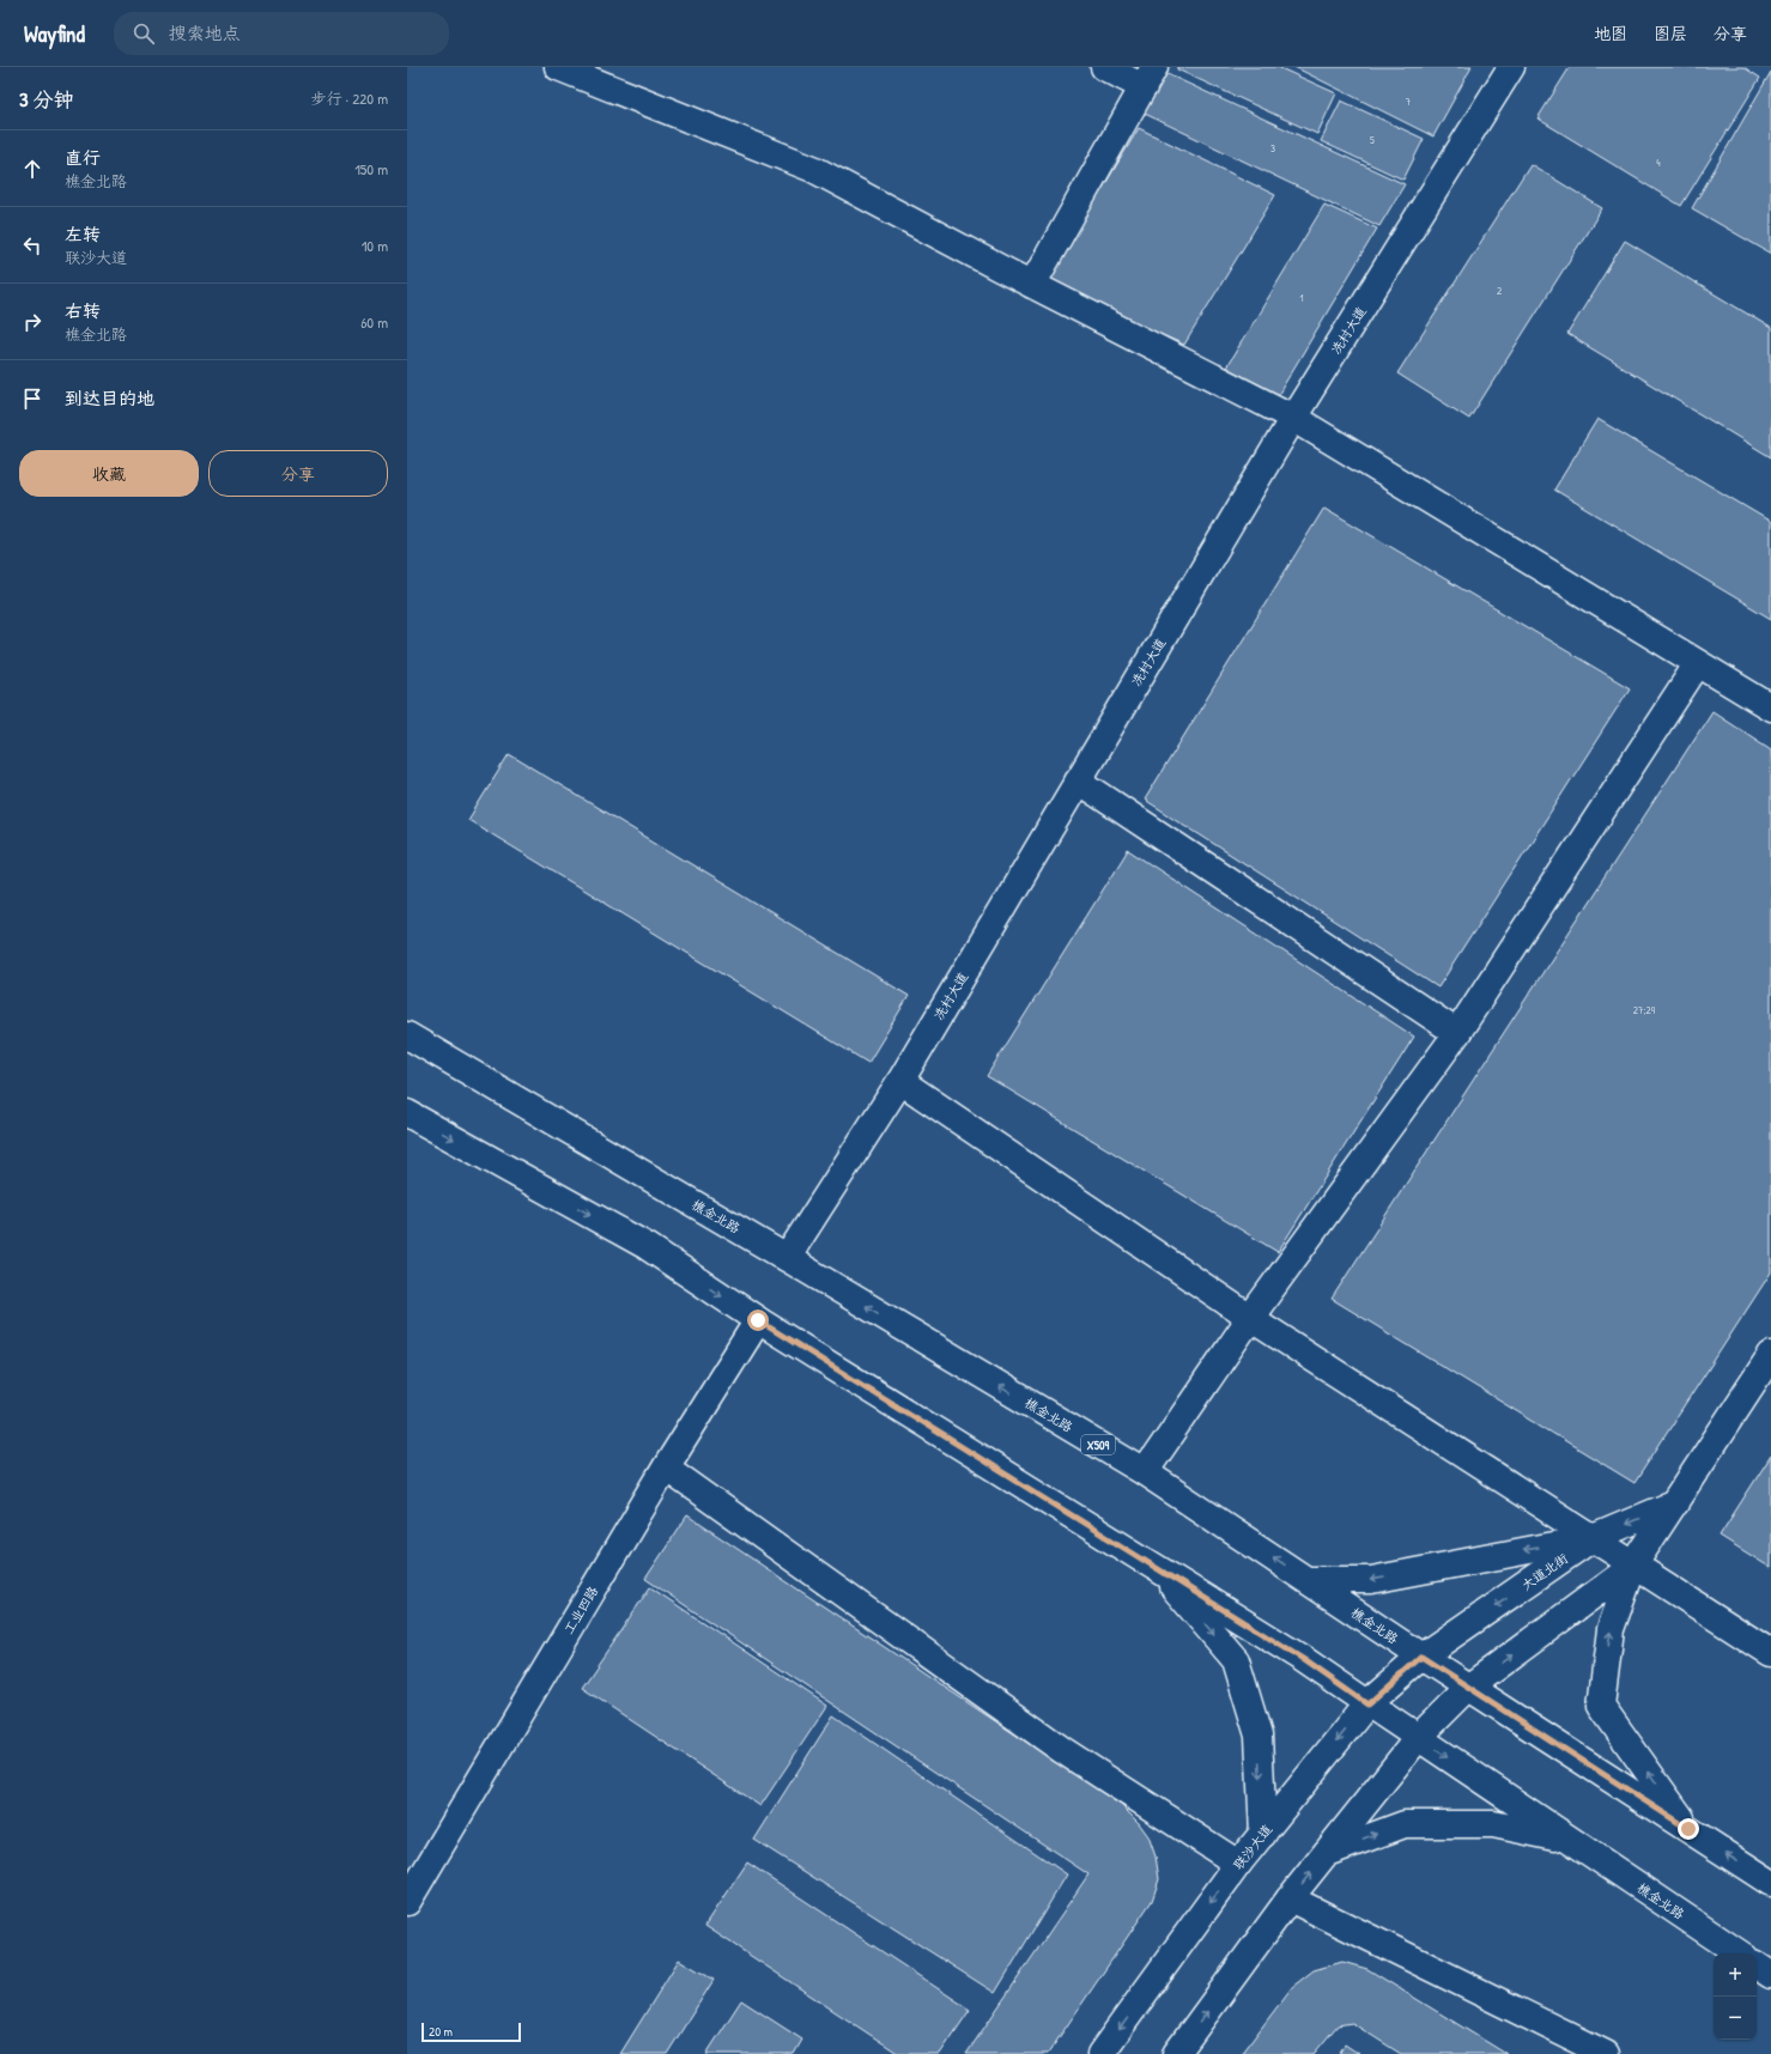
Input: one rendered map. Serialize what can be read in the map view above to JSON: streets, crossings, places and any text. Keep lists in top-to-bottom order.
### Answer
{
  "streets": {
    "street": [
      "冼村大道",
      "樵金北路",
      "X509",
      "大道北街",
      "工业四路",
      "联沙大道"
    ]
  },
  "crossings": [
    ["冼村大道", "樵金北路"],
    ["樵金北路", "大道北街"],
    ["樵金北路", "工业四路"],
    ["樵金北路", "联沙大道"],
    ["大道北街", "联沙大道"]
  ],
  "house_numbers": [
    "7",
    "5",
    "3",
    "4",
    "2",
    "1",
    "27;29"
  ],
  "scale_bar": "20 m",
  "page": {
    "header": "Wayfind",
    "search": "搜索地点",
    "nav": ["地图", "图层", "分享"],
    "heading": ["3 分钟", "步行 · 220 m"],
    "list": [
      ["直行", "樵金北路", "150 m"],
      ["左转", "联沙大道", "10 m"],
      ["右转", "樵金北路", "60 m"],
      "到达目的地"
    ],
    "buttons": ["收藏", "分享"],
    "map_buttons": ["+", "−"],
    "scale": "20 m"
  }
}
